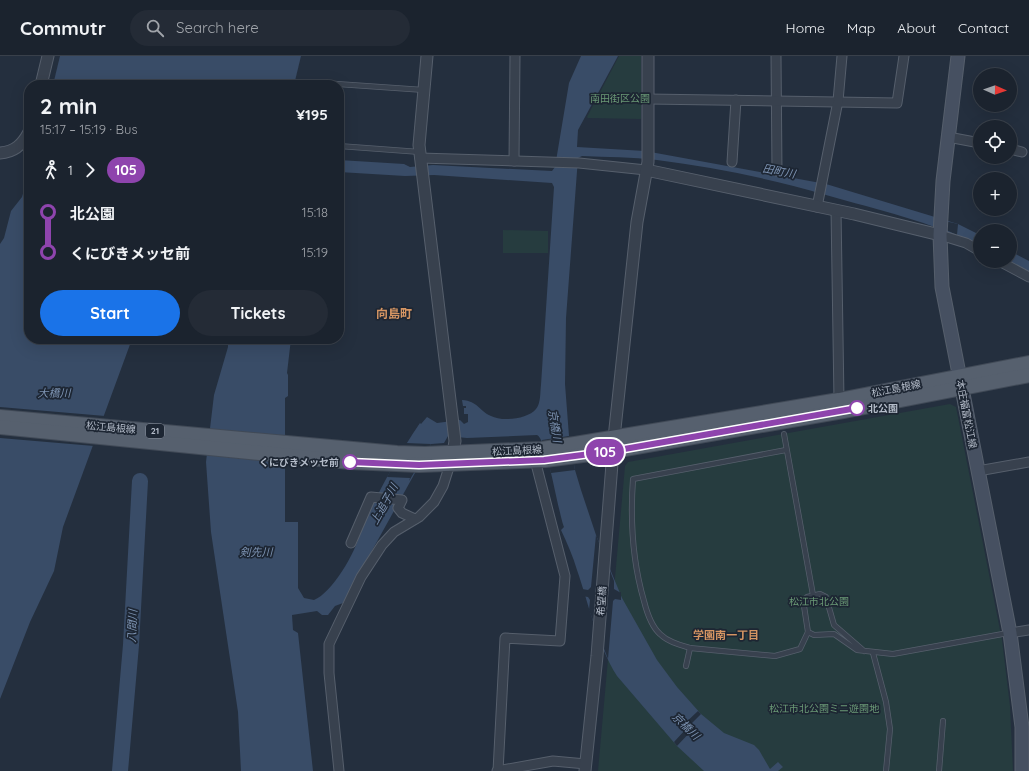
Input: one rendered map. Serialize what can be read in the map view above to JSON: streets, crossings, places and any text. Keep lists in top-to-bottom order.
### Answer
{
  "streets": {
    "main road": ["松江島根線", "本庄福富松江線", "21"],
    "street": ["希望橋"]
  },
  "crossings": [
    ["松江島根線", "本庄福富松江線"],
    ["松江島根線", "希望橋"]
  ],
  "districts": ["向島町", "学園南一丁目"],
  "water": [
    "田町川",
    "大橋川",
    "京橋川",
    "上追子川",
    "剣先川",
    "八間川"
  ],
  "parks": ["南田街区公園", "松江市北公園", "松江市北公園ミニ遊園地"],
  "places": ["北公園", "くにびきメッセ前"],
  "lines": ["bus line 105"],
  "north": "right",
  "page": {
    "header": "Commutr",
    "search": "Search here",
    "nav": [
      "Home",
      "Map",
      "About",
      "Contact"
    ],
    "on_map": "105",
    "map_buttons": ["+", "−"],
    "heading": ["2 min", "15:17 – 15:19 · Bus", "¥195"],
    "legs": ["1", "105"],
    "list": [
      {
        "name": "北公園",
        "value": "15:18"
      },
      {
        "name": "くにびきメッセ前",
        "value": "15:19"
      }
    ],
    "buttons": ["Start", "Tickets"]
  }
}
